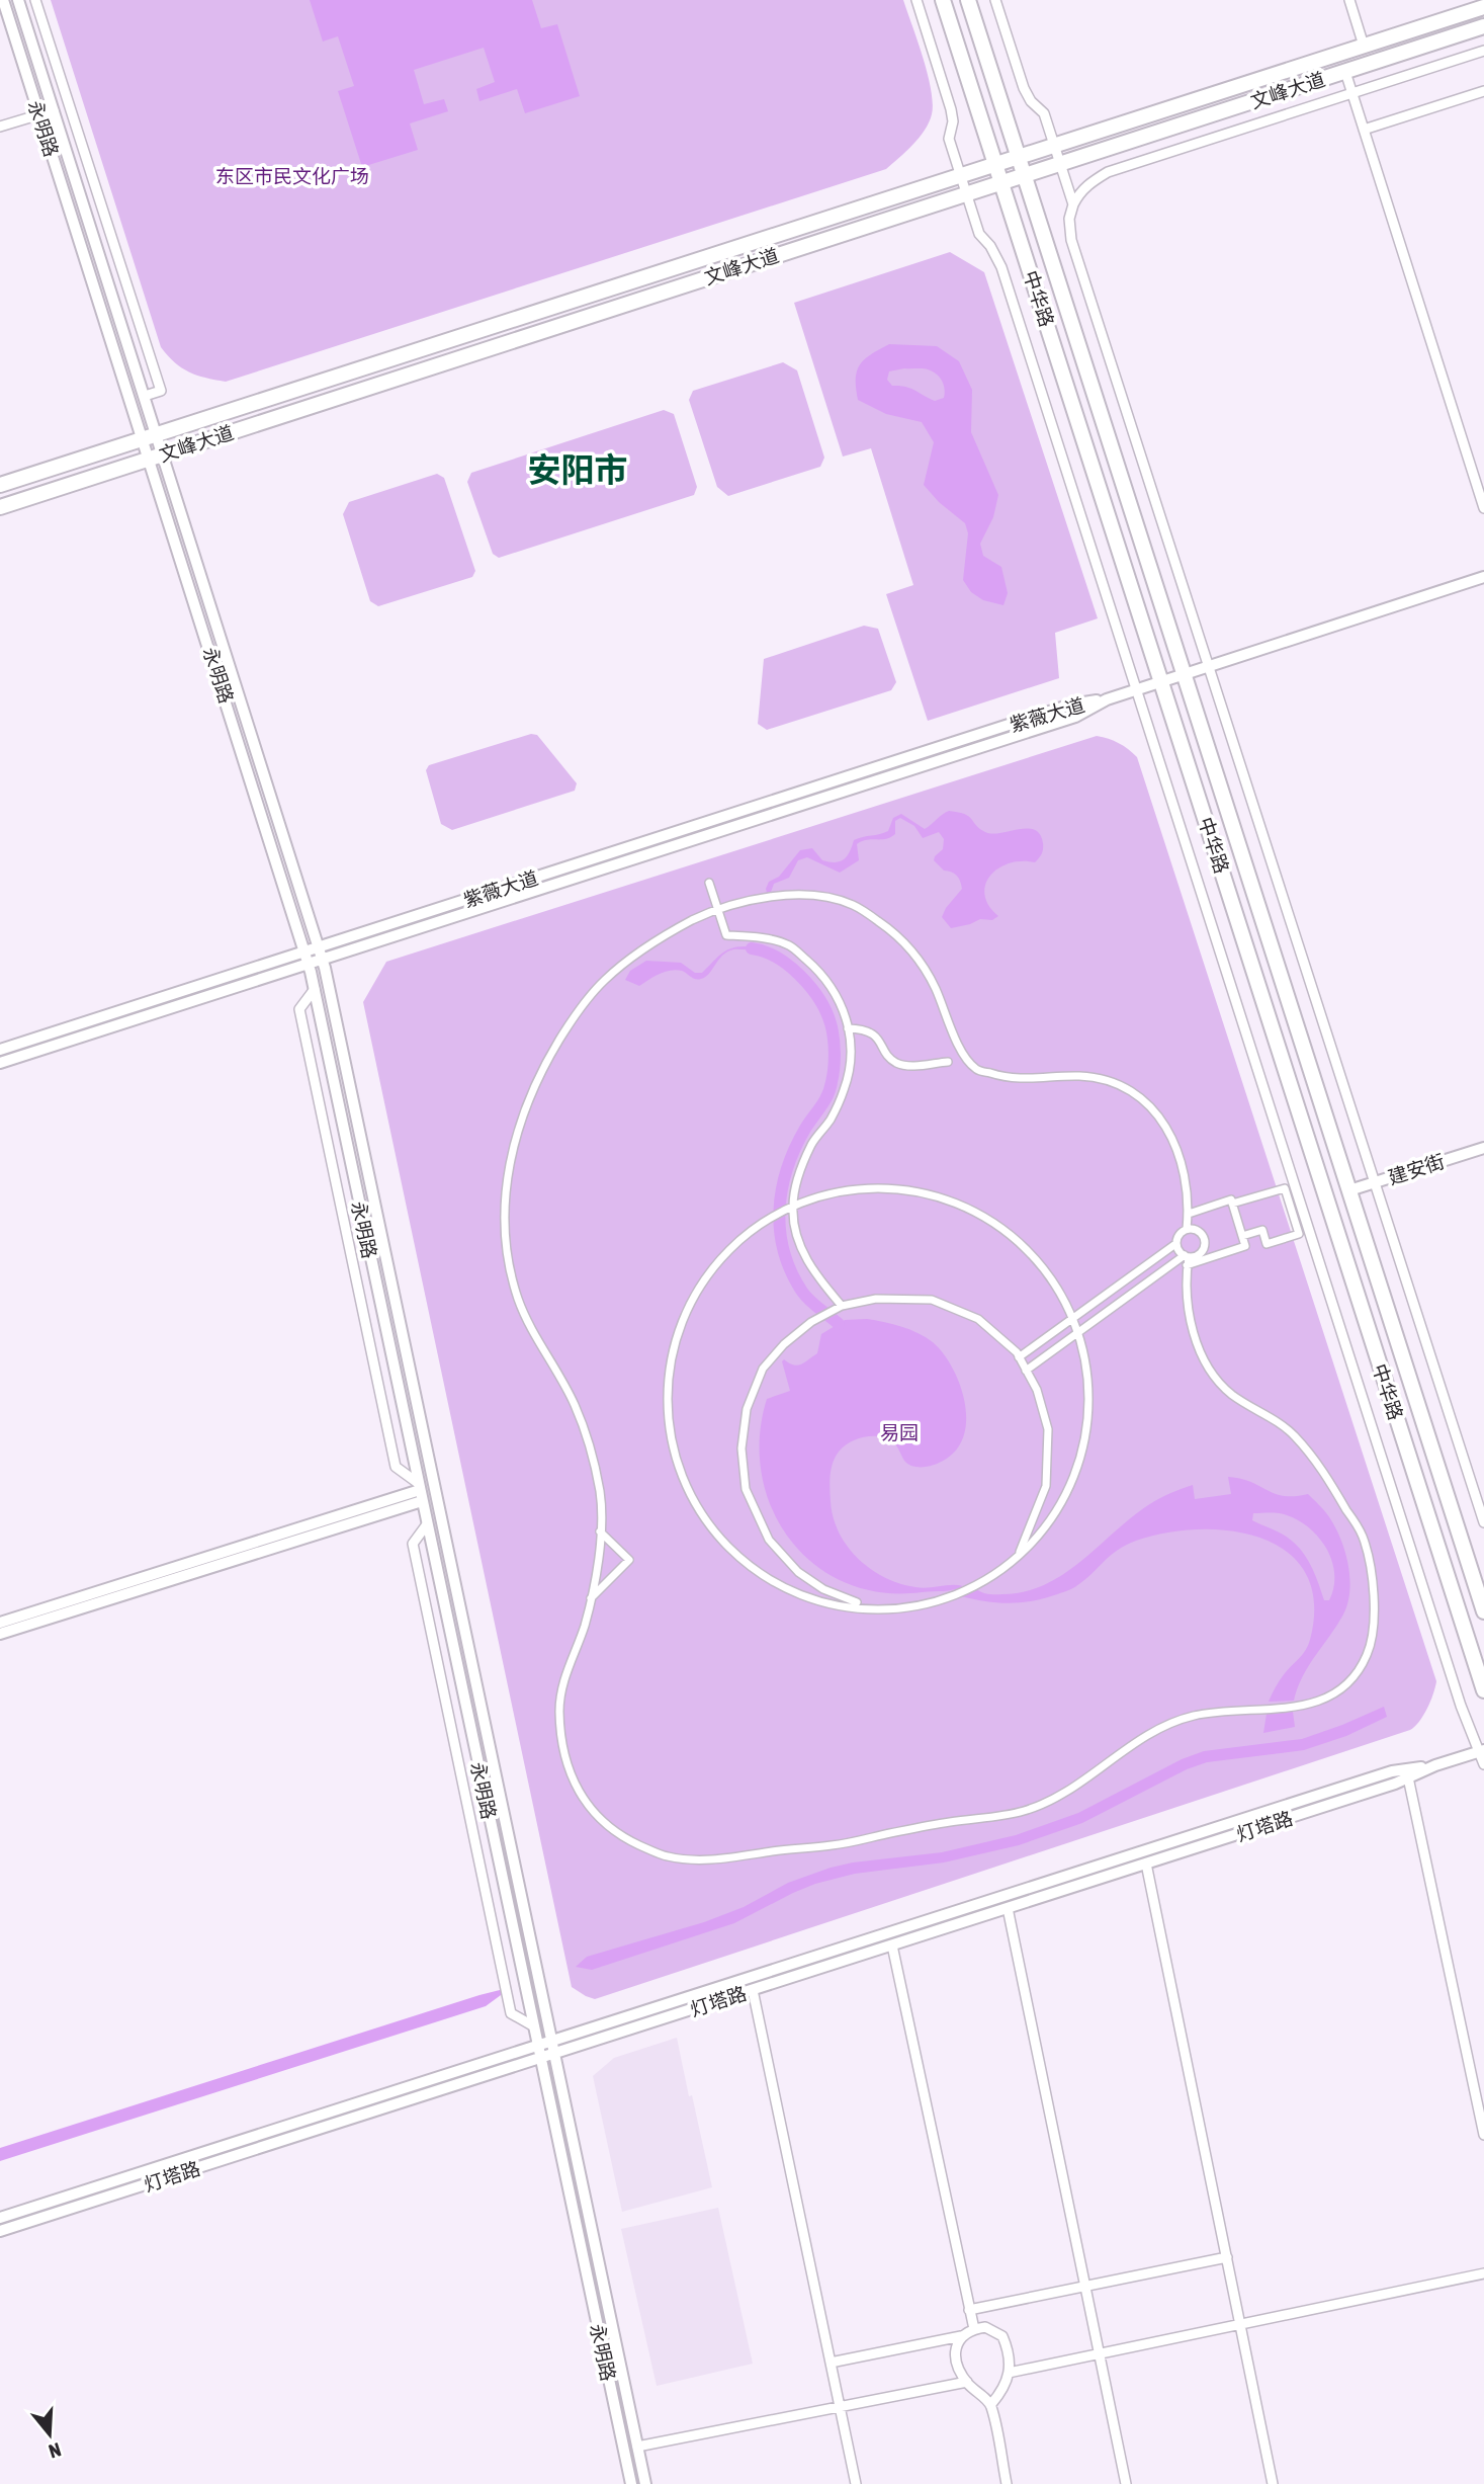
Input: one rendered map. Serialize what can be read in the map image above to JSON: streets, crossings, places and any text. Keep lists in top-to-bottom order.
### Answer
{
  "streets": {
    "main road": ["文峰大道", "中华路"],
    "street": [
      "永明路",
      "紫薇大道",
      "建安街",
      "灯塔路"
    ]
  },
  "crossings": [
    ["文峰大道", "永明路"],
    ["文峰大道", "中华路"],
    ["永明路", "紫薇大道"],
    ["永明路", "灯塔路"],
    ["中华路", "紫薇大道"],
    ["中华路", "建安街"]
  ],
  "districts": ["安阳市"],
  "parks": ["东区市民文化广场", "易园"],
  "north": "bottom"
}
